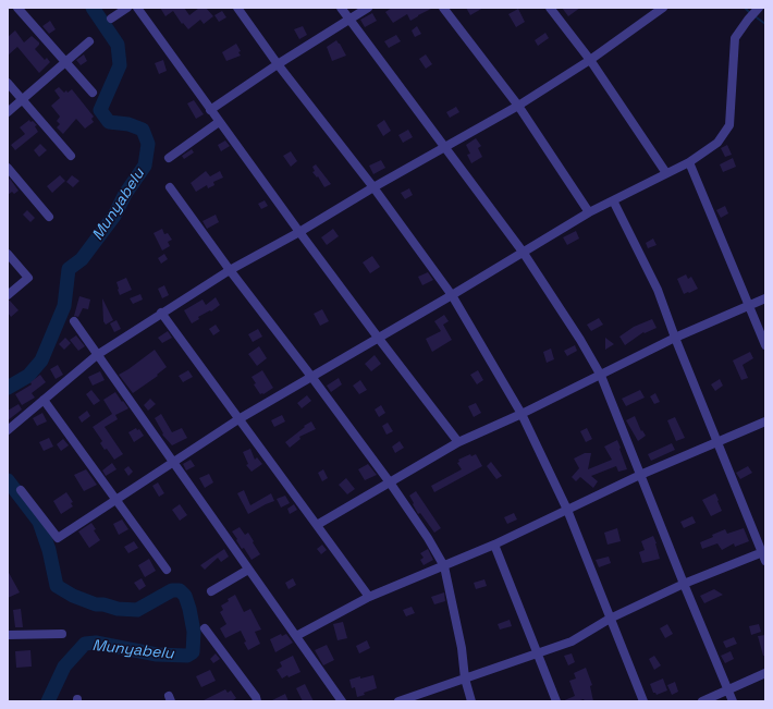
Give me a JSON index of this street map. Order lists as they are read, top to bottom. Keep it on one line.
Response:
{"water":["Munyabelu"]}
